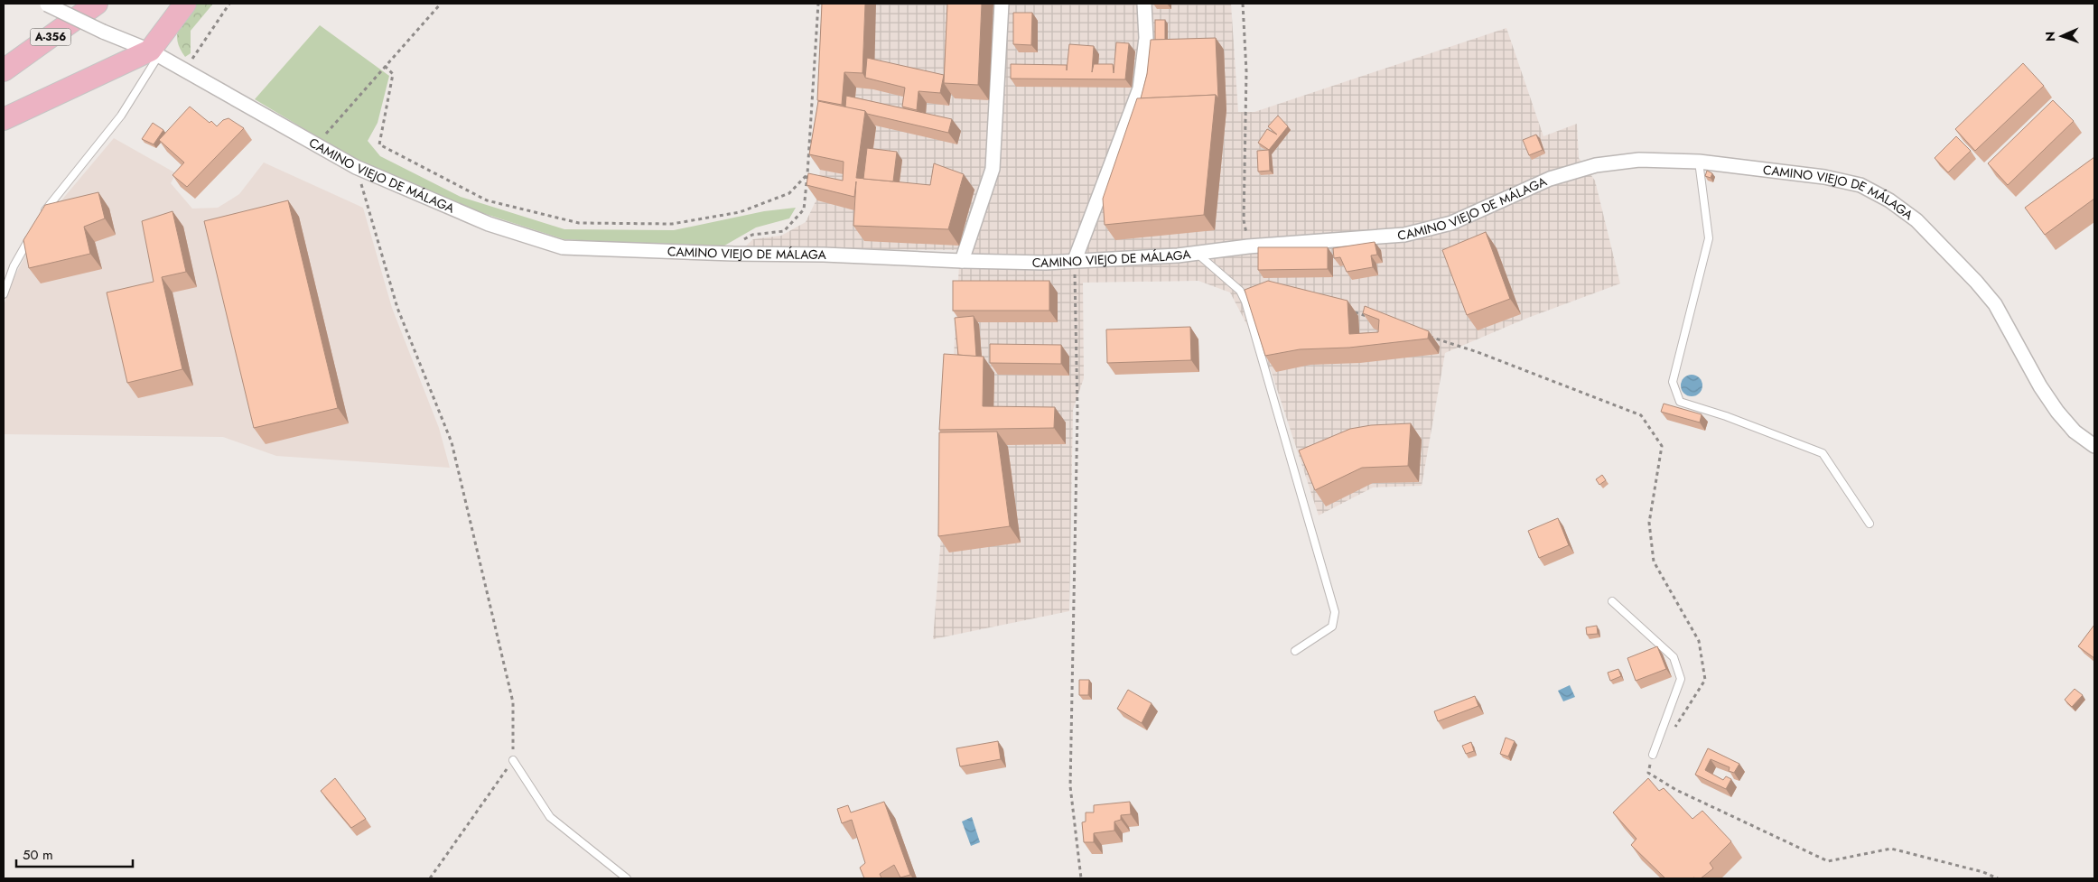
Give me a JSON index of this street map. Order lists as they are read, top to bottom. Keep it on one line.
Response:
{"streets":{"main road":["A-356"],"street":["CAMINO VIEJO DE MÁLAGA"]},"scale_bar":"50 m","north":"left"}
